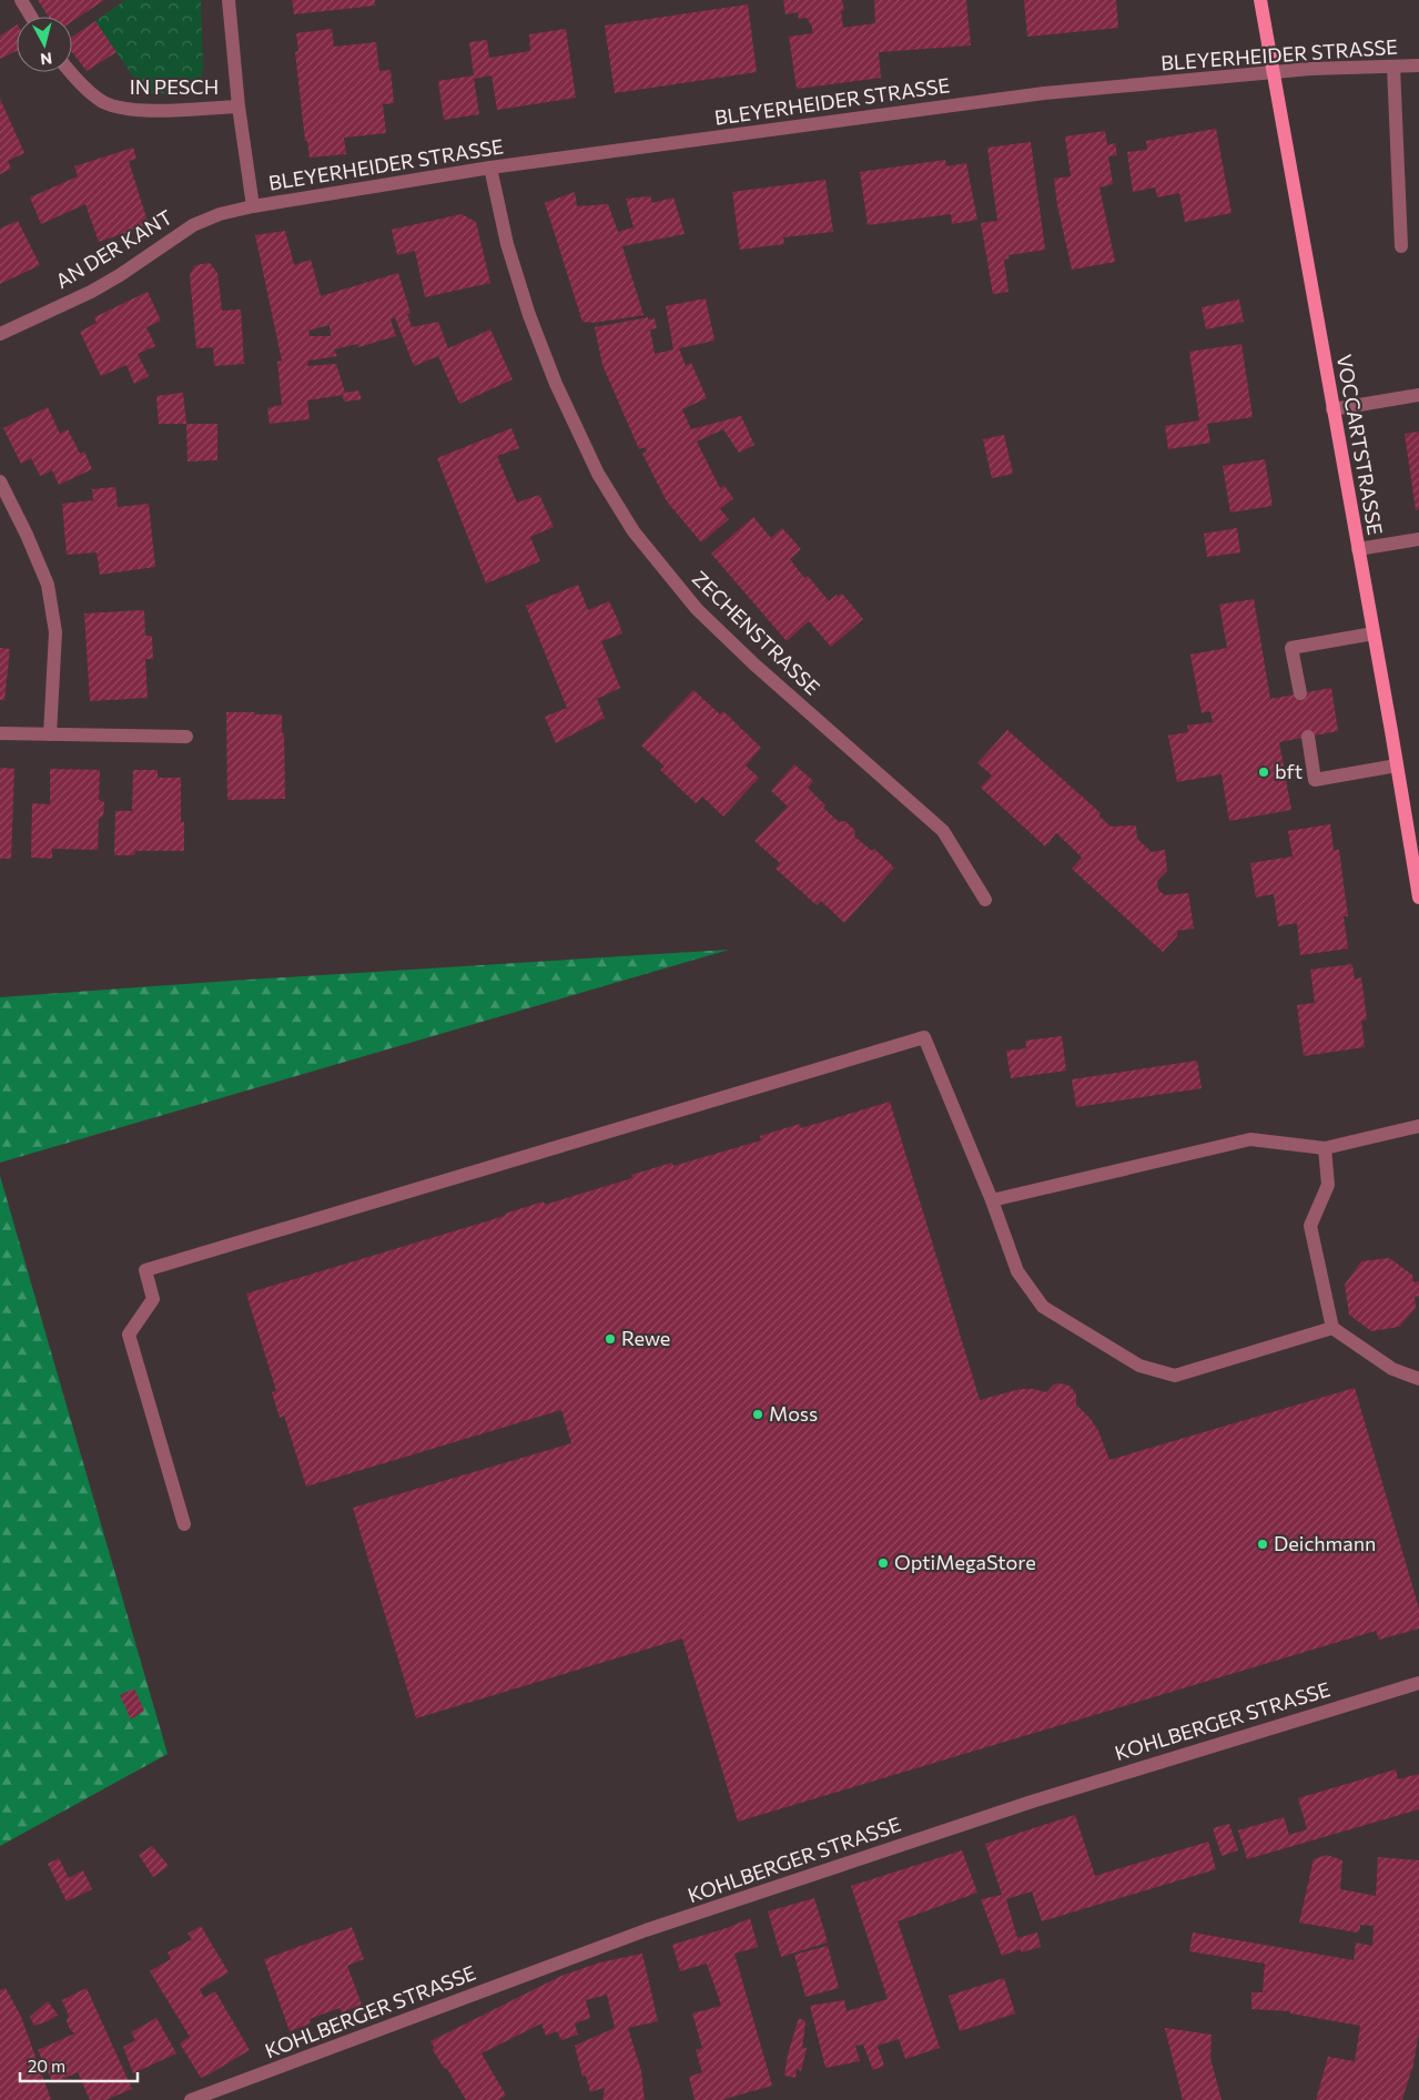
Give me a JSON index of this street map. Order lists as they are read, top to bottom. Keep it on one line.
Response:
{"streets":{"main road":["VOCCARTSTRASSE"],"street":["BLEYERHEIDER STRASSE","IN PESCH","AN DER KANT","ZECHENSTRASSE","KOHLBERGER STRASSE"]},"crossings":[["BLEYERHEIDER STRASSE","IN PESCH"],["BLEYERHEIDER STRASSE","AN DER KANT"],["BLEYERHEIDER STRASSE","VOCCARTSTRASSE"],["BLEYERHEIDER STRASSE","ZECHENSTRASSE"],["IN PESCH","AN DER KANT"]],"places":["bft","Rewe","Moss","Deichmann","OptiMegaStore"],"scale_bar":"20 m","north":"bottom"}
